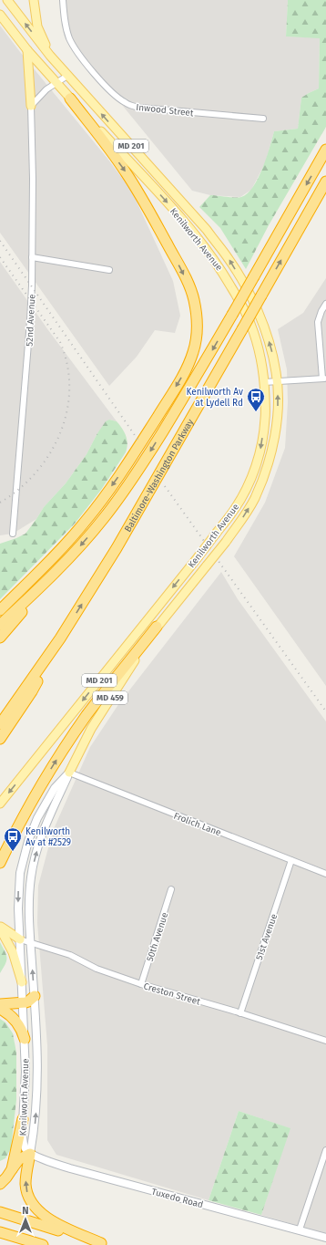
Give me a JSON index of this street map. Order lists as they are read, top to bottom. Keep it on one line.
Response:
{"streets":{"highway":["MD 201","Baltimore-Washington Parkway"],"main road":["Kenilworth Avenue","MD 459","Tuxedo Road"],"street":["Inwood Street","52nd Avenue","Frolich Lane","50th Avenue","51st Avenue","Creston Street"]},"crossings":[["MD 201","Kenilworth Avenue"],["Kenilworth Avenue","Frolich Lane"],["Kenilworth Avenue","Creston Street"],["Kenilworth Avenue","Tuxedo Road"],["Frolich Lane","51st Avenue"],["50th Avenue","Creston Street"],["51st Avenue","Creston Street"]],"places":{"bus stop":["Kenilworth Av at Lydell Rd","Kenilworth Av at #2529"]},"north":"top"}
